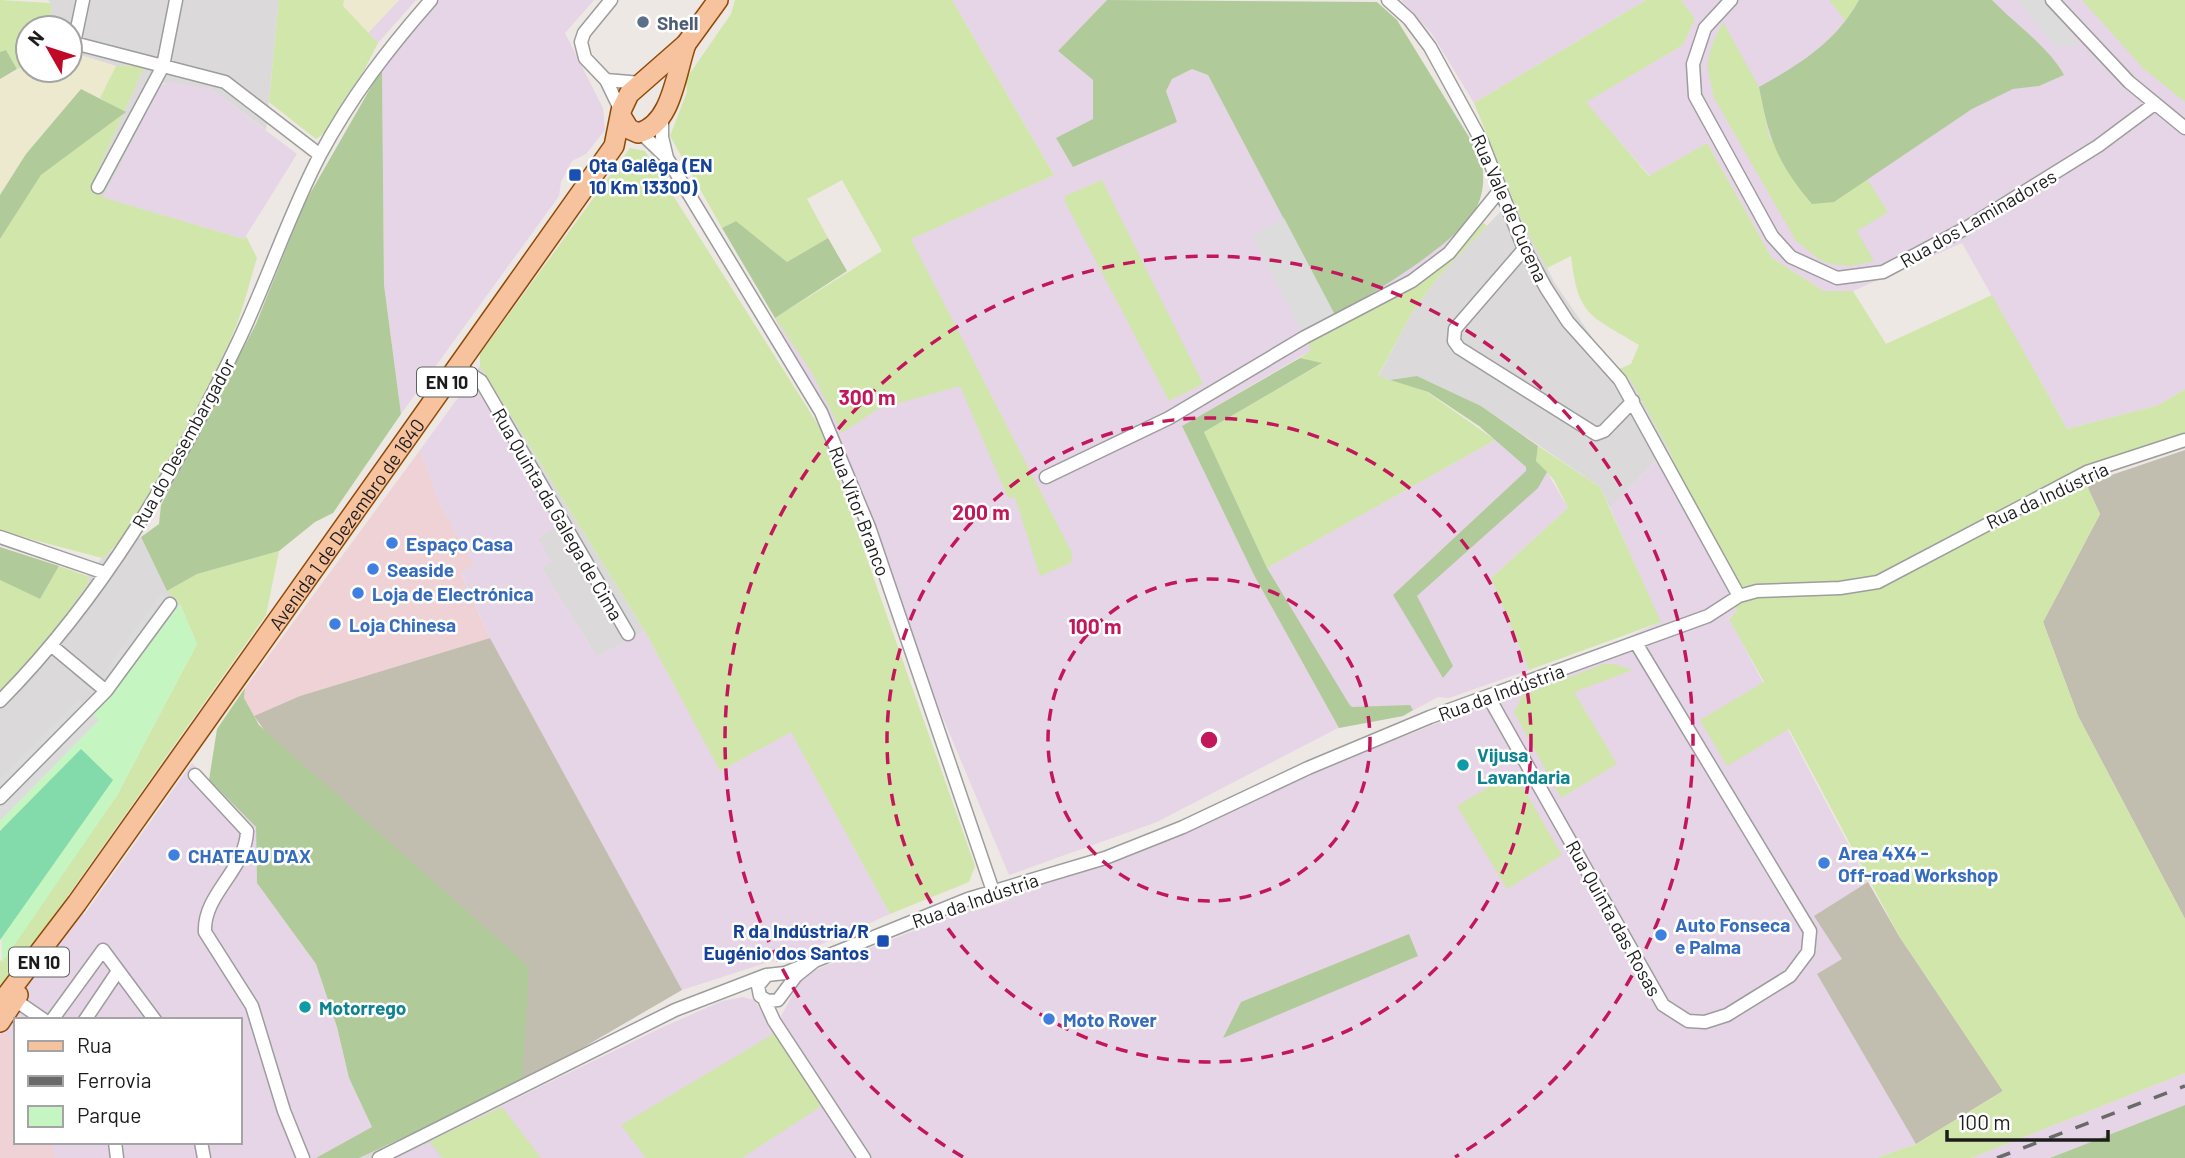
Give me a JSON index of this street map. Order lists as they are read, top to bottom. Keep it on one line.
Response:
{"streets":{"main road":["EN 10","Avenida 1 de Dezembro de 1640"],"street":["Rua Vale de Cucena","Rua dos Laminadores","Rua do Desembargador","Rua da Indústria","Rua Vítor Branco","Rua Quinta da Galega de Cima","Rua Quinta das Rosas"]},"crossings":[["Rua Vale de Cucena","Rua da Indústria"],["Rua da Indústria","Rua Vítor Branco"],["Rua da Indústria","Rua Quinta das Rosas"],["Rua Vítor Branco","Avenida 1 de Dezembro de 1640"],["Rua Quinta da Galega de Cima","Avenida 1 de Dezembro de 1640"]],"places":{"other":["Shell","Espaço Casa","Seaside","Loja de Electrónica","Loja Chinesa","Vijusa Lavandaria","CHATEAU D'AX","Area 4X4 - Off-road Workshop","Auto Fonseca e Palma","Motorrego","Moto Rover"],"transit":["Qta Galêga (EN 10 Km 13300)","R da Indústria/R Eugénio dos Santos"]},"legend":["Rua","Ferrovia","Parque"],"scale_bar":"100 m","north":"top left","rings":["300 m","200 m","100 m"]}
